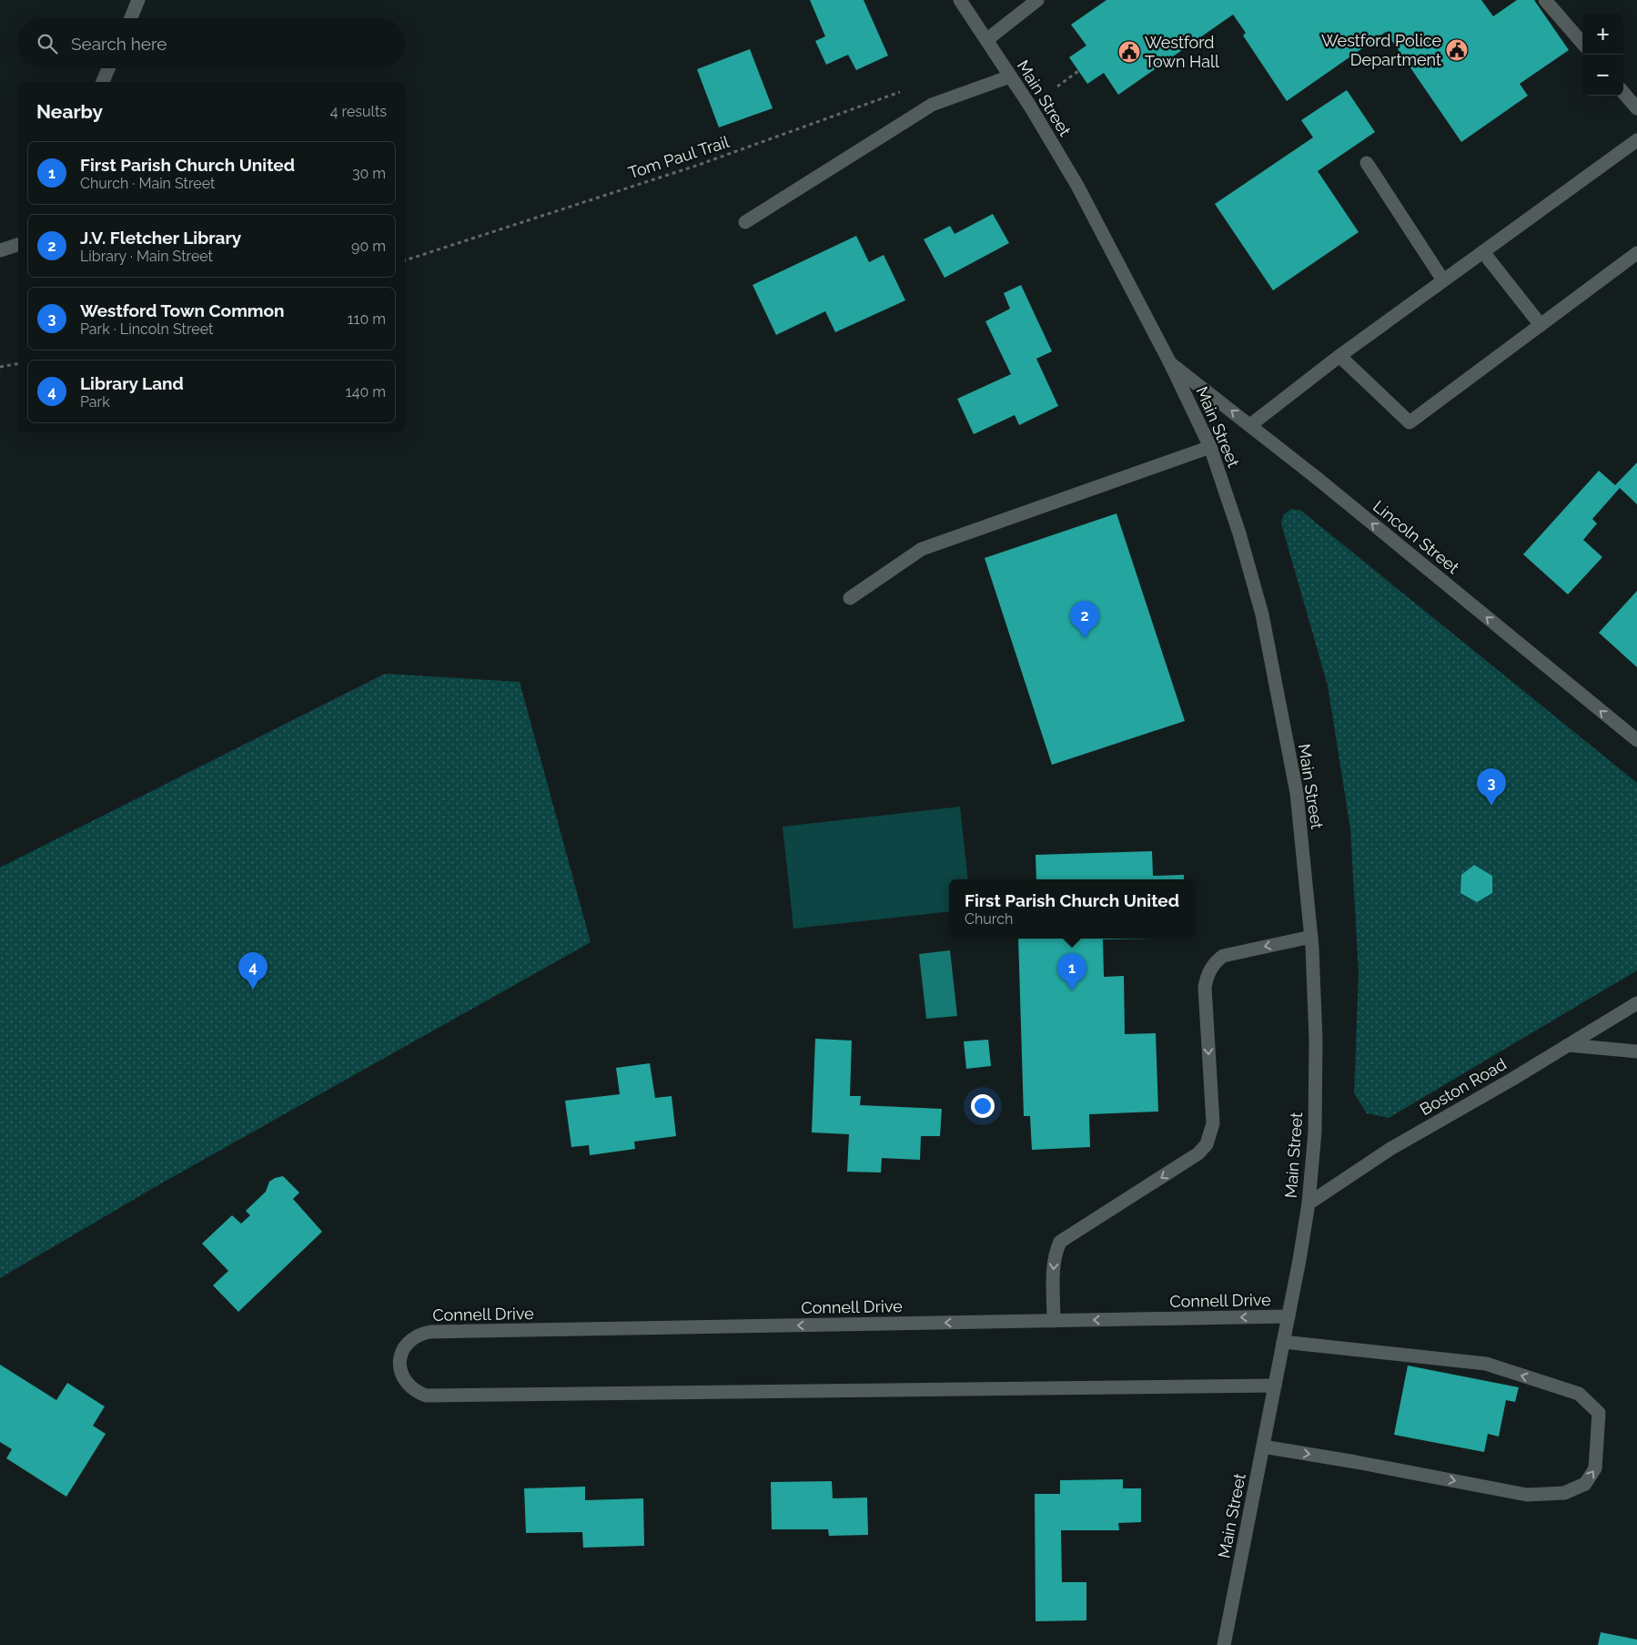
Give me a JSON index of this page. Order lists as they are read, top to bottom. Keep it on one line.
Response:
{"streets":{"street":["Main Street","Lincoln Street","Boston Road","Connell Drive"],"path":["Tom Paul Trail"]},"crossings":[["Main Street","Lincoln Street"],["Main Street","Boston Road"],["Main Street","Connell Drive"]],"one_way":["Lincoln Street"],"places":{"public building":["Westford Police Department","Westford Town Hall"]},"page":{"map_buttons":["+","−"],"search":"Search here","heading":["Nearby","4 results"],"list":[{"mark":"1","name":"First Parish Church United","note":"Church · Main Street","value":"30 m"},{"mark":"2","name":"J.V. Fletcher Library","note":"Library · Main Street","value":"90 m"},{"mark":"3","name":"Westford Town Common","note":"Park · Lincoln Street","value":"110 m"},{"mark":"4","name":"Library Land","note":"Park","value":"140 m"}],"pins":["2","3","4","1"],"popup":["First Parish Church United","Church"]}}
